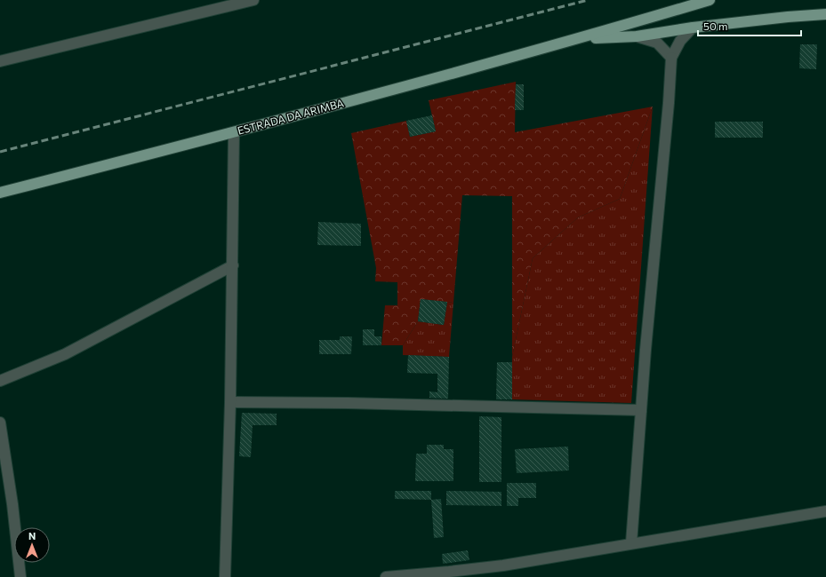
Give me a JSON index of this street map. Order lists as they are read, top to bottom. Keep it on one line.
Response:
{"streets":{"main road":["ESTRADA DA ARIMBA"]},"scale_bar":"50 m","north":"top"}
